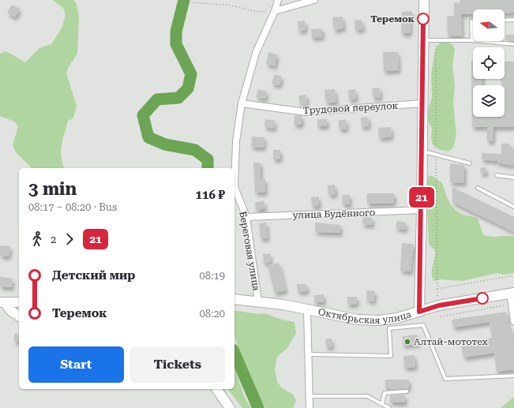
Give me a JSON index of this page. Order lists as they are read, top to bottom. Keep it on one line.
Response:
{"streets":{"street":["Трудовой переулок","улица Будённого","Береговая улица","Октябрьская улица"]},"crossings":[["Трудовой переулок","Береговая улица"],["улица Будённого","Береговая улица"],["Береговая улица","Октябрьская улица"]],"places":["Теремок","Алтай-мототех"],"lines":["bus line 21"],"north":"left","page":{"on_map":"21","heading":["3 min","08:17 – 08:20 · Bus","116 ₽"],"legs":["2","21"],"list":[{"name":"Детский мир","value":"08:19"},{"name":"Теремок","value":"08:20"}],"buttons":["Start","Tickets"]}}
